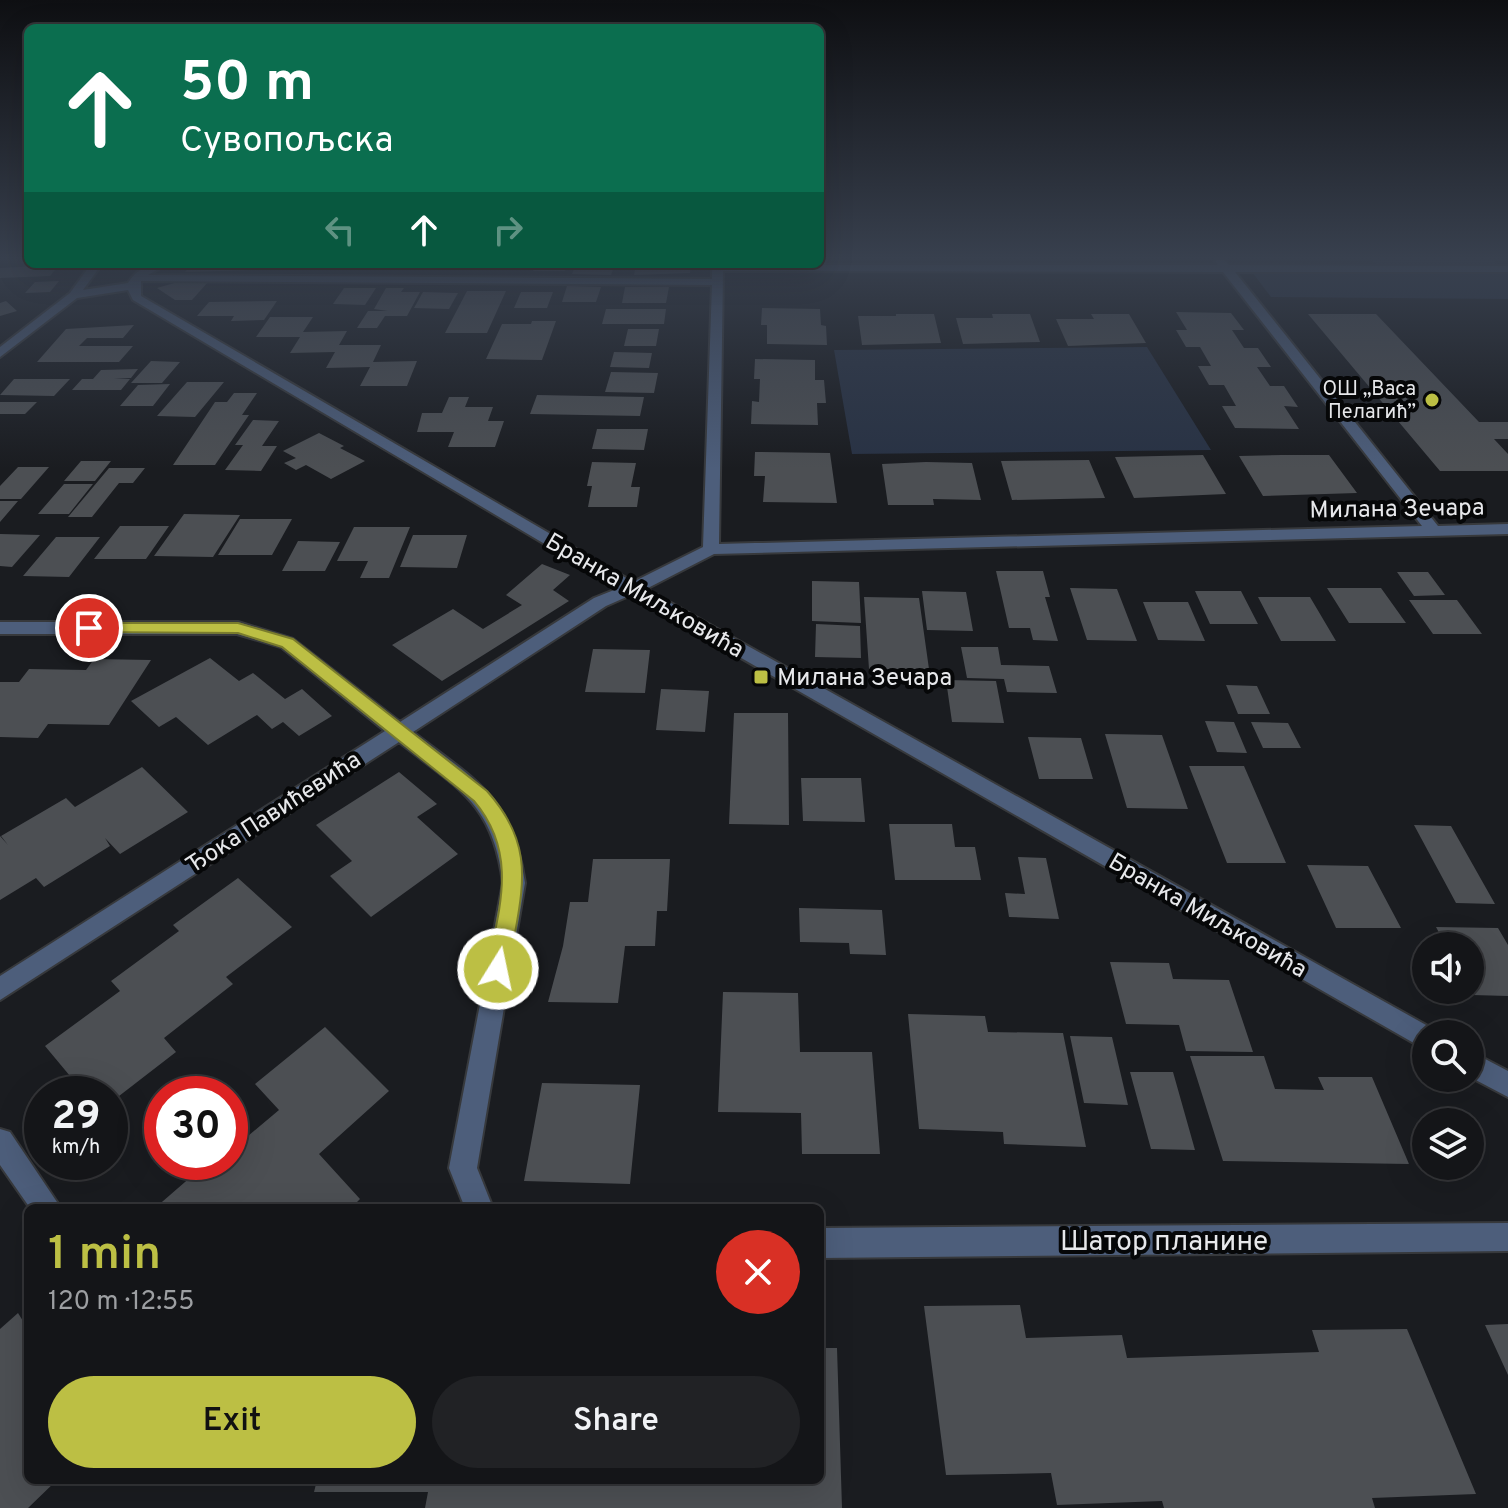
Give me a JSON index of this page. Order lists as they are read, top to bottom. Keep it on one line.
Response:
{"streets":{"street":["Милана Зечара","Бранка Миљковића","Ђока Павићевића","Шатор планине"]},"crossings":[["Милана Зечара","Ђока Павићевића"],["Бранка Миљковића","Ђока Павићевића"]],"places":{"other":["ОШ „Васа Пелагић”"],"transit":["Милана Зечара"]},"page":{"turn":["50 m","Сувопољска"],"speed":"29 km/h","limit":"30","heading":["1 min","120 m · 12:55"],"buttons":["Exit","Share"]}}
